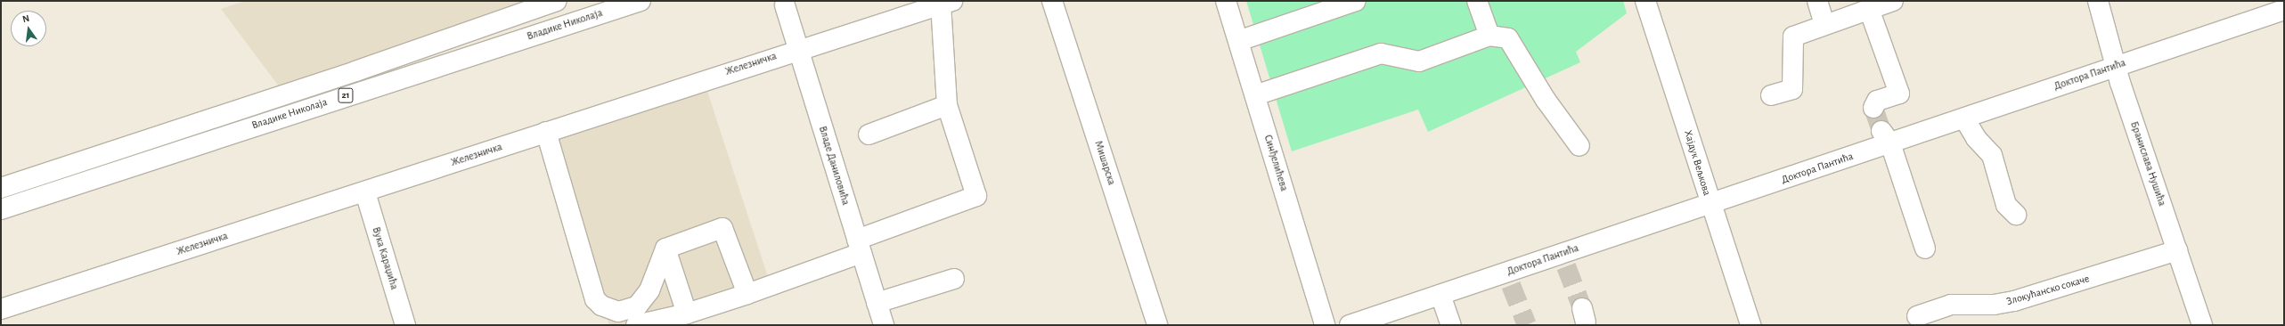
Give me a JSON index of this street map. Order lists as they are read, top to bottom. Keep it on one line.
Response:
{"streets":{"street":["Владике Николаја","Железничка","Доктора Пантића","21","Мишарска","Синђелићева","Хајдук Вељкова","Бранислава Нушића","Владе Даниловића","Вука Караџића","Злокућанско сокаче"]},"crossings":[["Железничка","Владе Даниловића"],["Железничка","Вука Караџића"],["Доктора Пантића","Хајдук Вељкова"],["Доктора Пантића","Бранислава Нушића"],["Бранислава Нушића","Злокућанско сокаче"]],"north":"top"}
